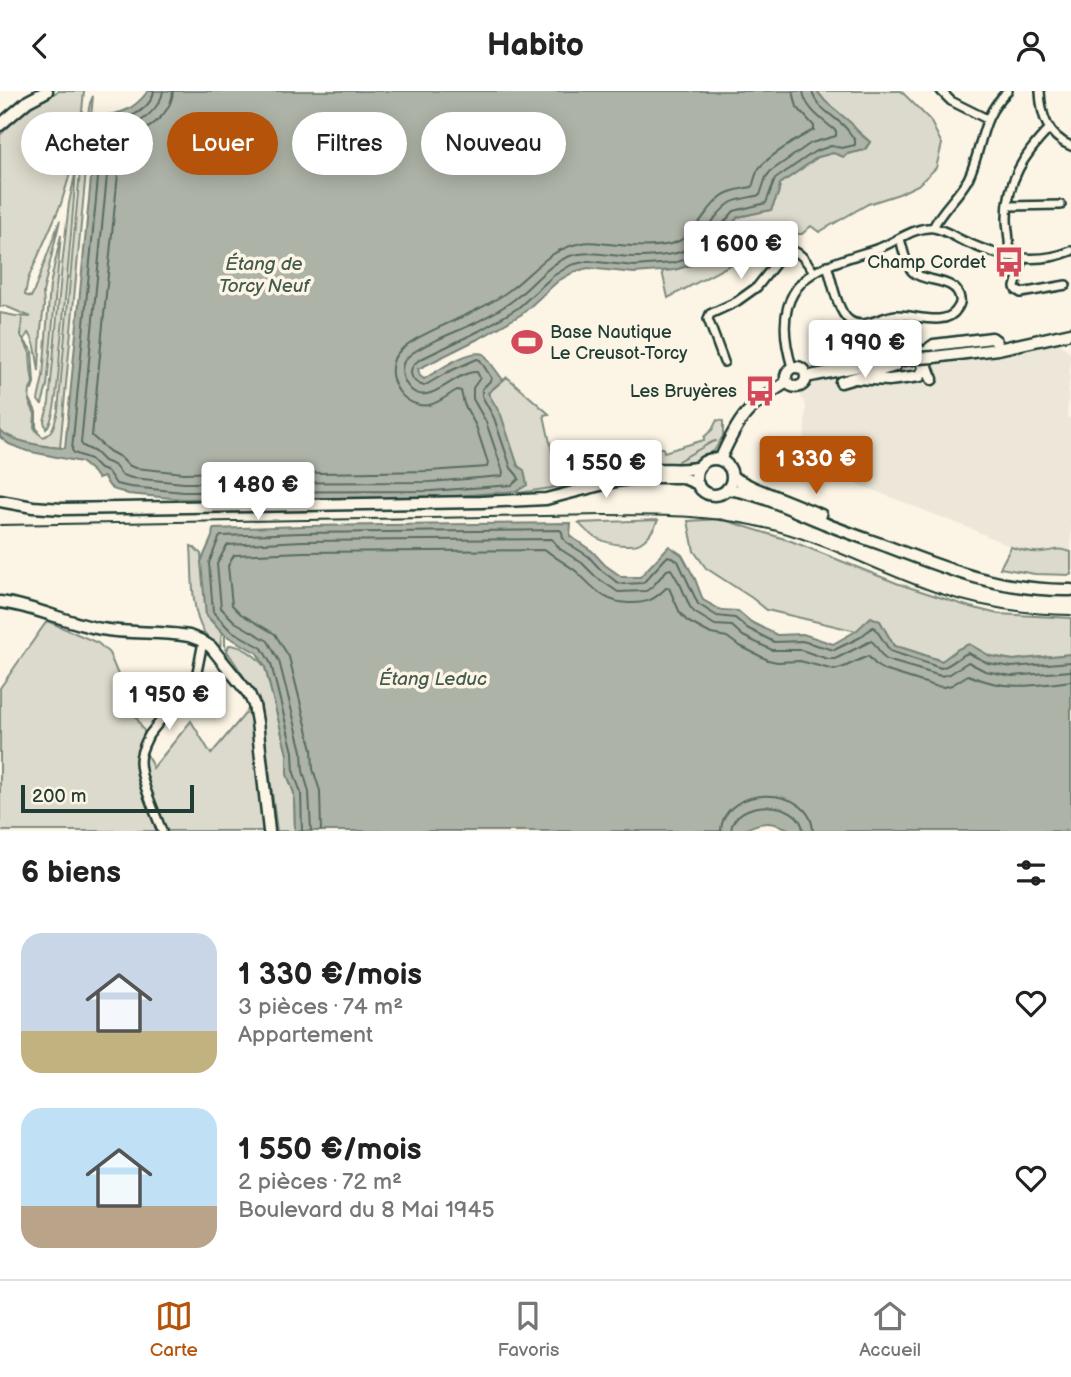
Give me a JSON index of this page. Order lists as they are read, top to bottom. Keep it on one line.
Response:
{"water":["Étang de Torcy Neuf","Étang Leduc"],"places":{"bus stop":["Champ Cordet","Les Bruyères"],"sports":["Base Nautique Le Creusot-Torcy"]},"scale_bar":"200 m","page":{"header":"Habito","chip":["Acheter","Louer","Filtres","Nouveau"],"price":["1 600 €","1 990 €","1 330 €","1 550 €","1 480 €","1 950 €"],"scale":"200 m","heading":"6 biens","list":[{"name":"1 330 €/mois","note":"3 pièces · 74 m² · Appartement"},{"name":"1 550 €/mois","note":"2 pièces · 72 m² · Boulevard du 8 Mai 1945"}],"tabs":["Carte","Favoris","Accueil"]}}
